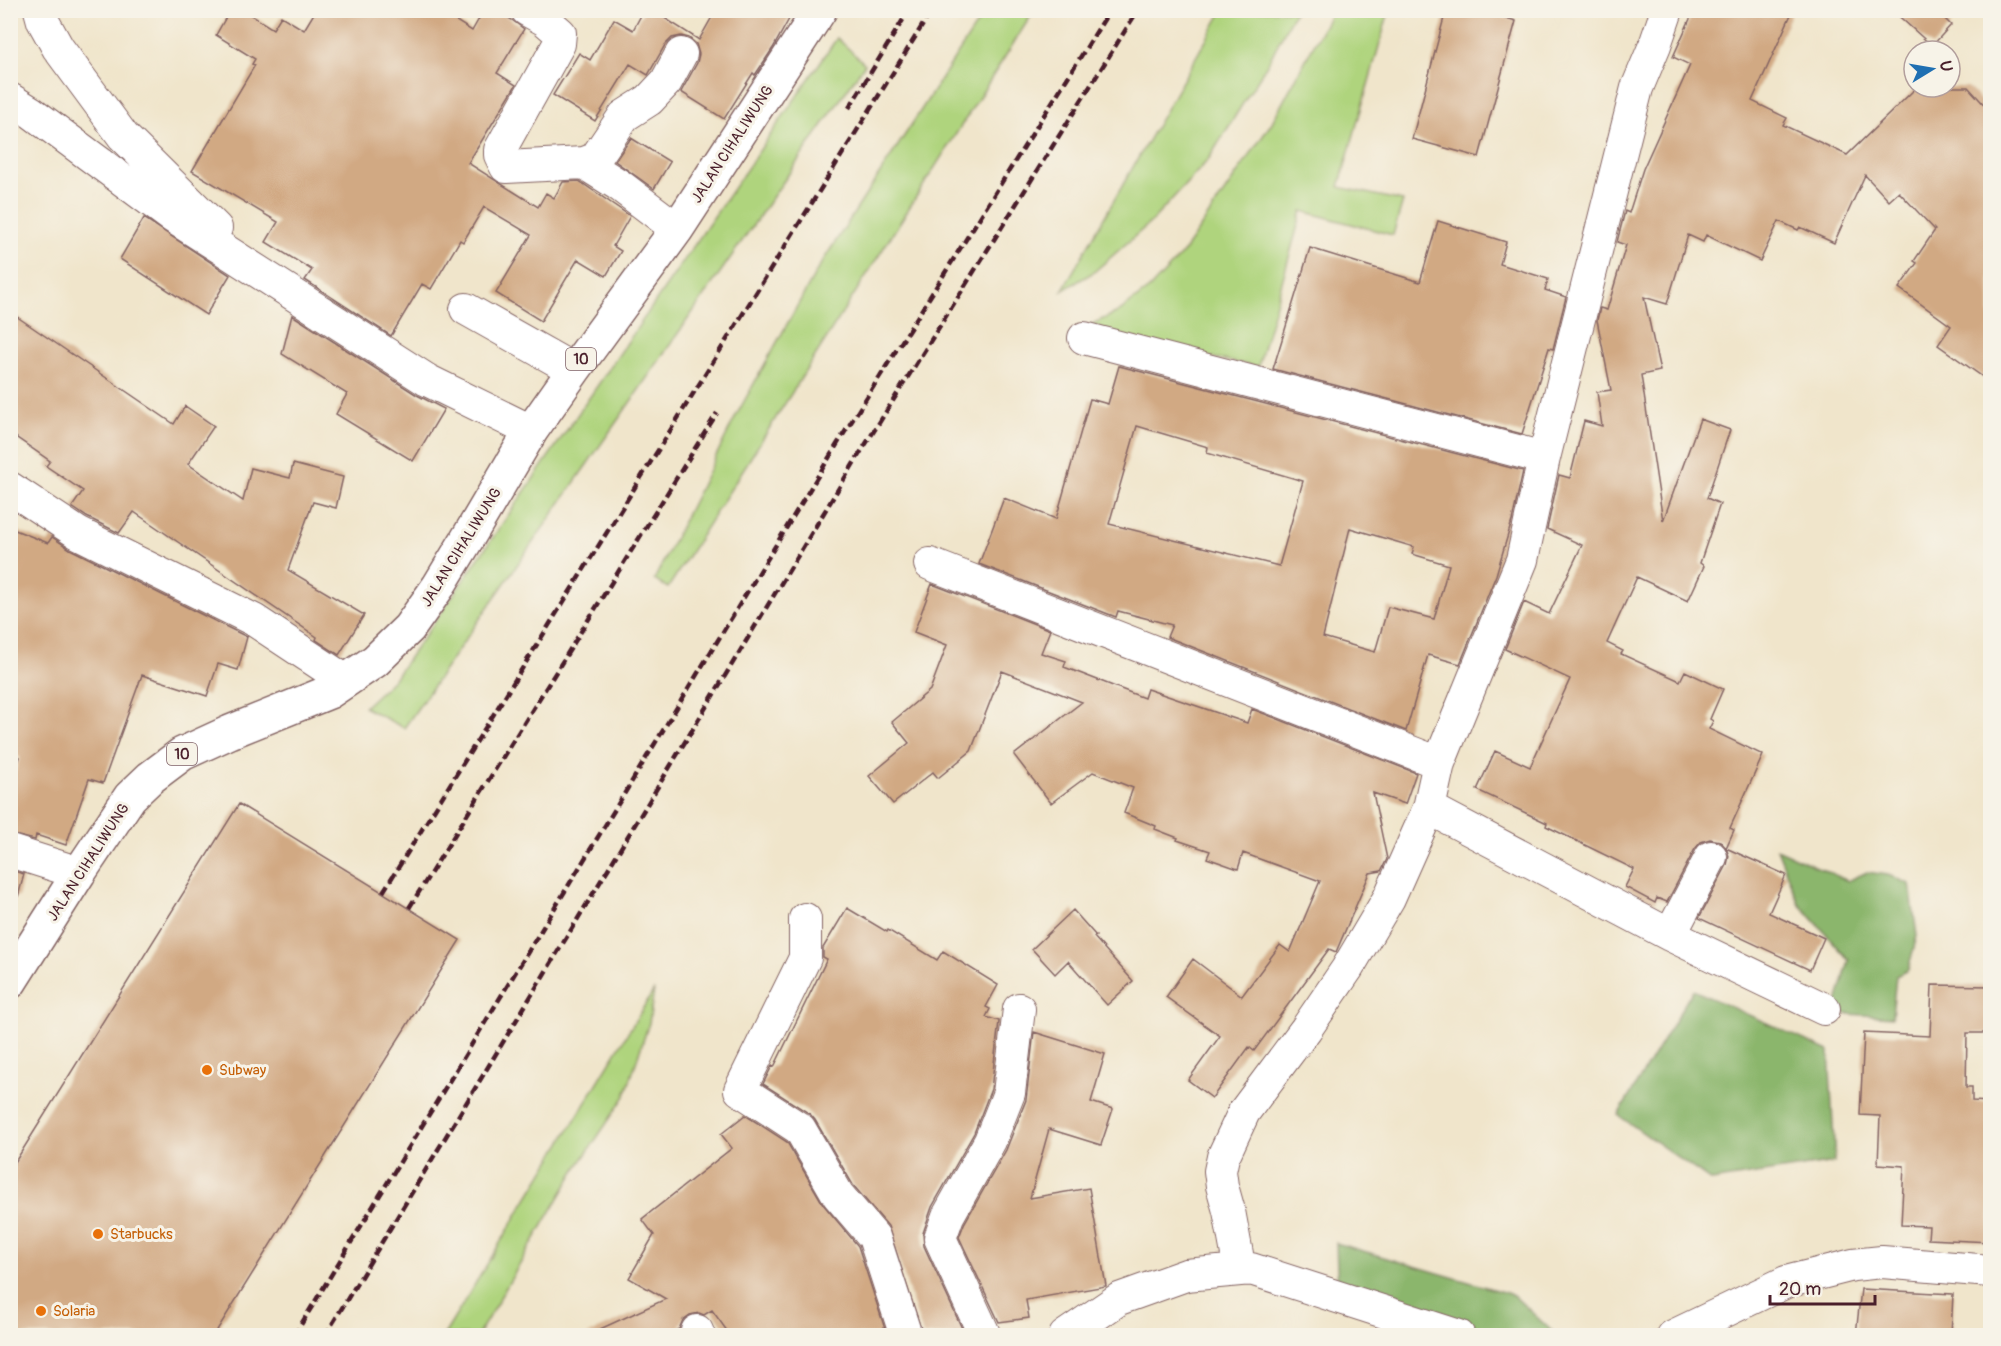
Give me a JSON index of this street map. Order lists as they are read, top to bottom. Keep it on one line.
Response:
{"streets":{"highway":["JALAN CIHALIWUNG","10"]},"places":["Subway","Starbucks","Solaria"],"scale_bar":"20 m","north":"right"}
